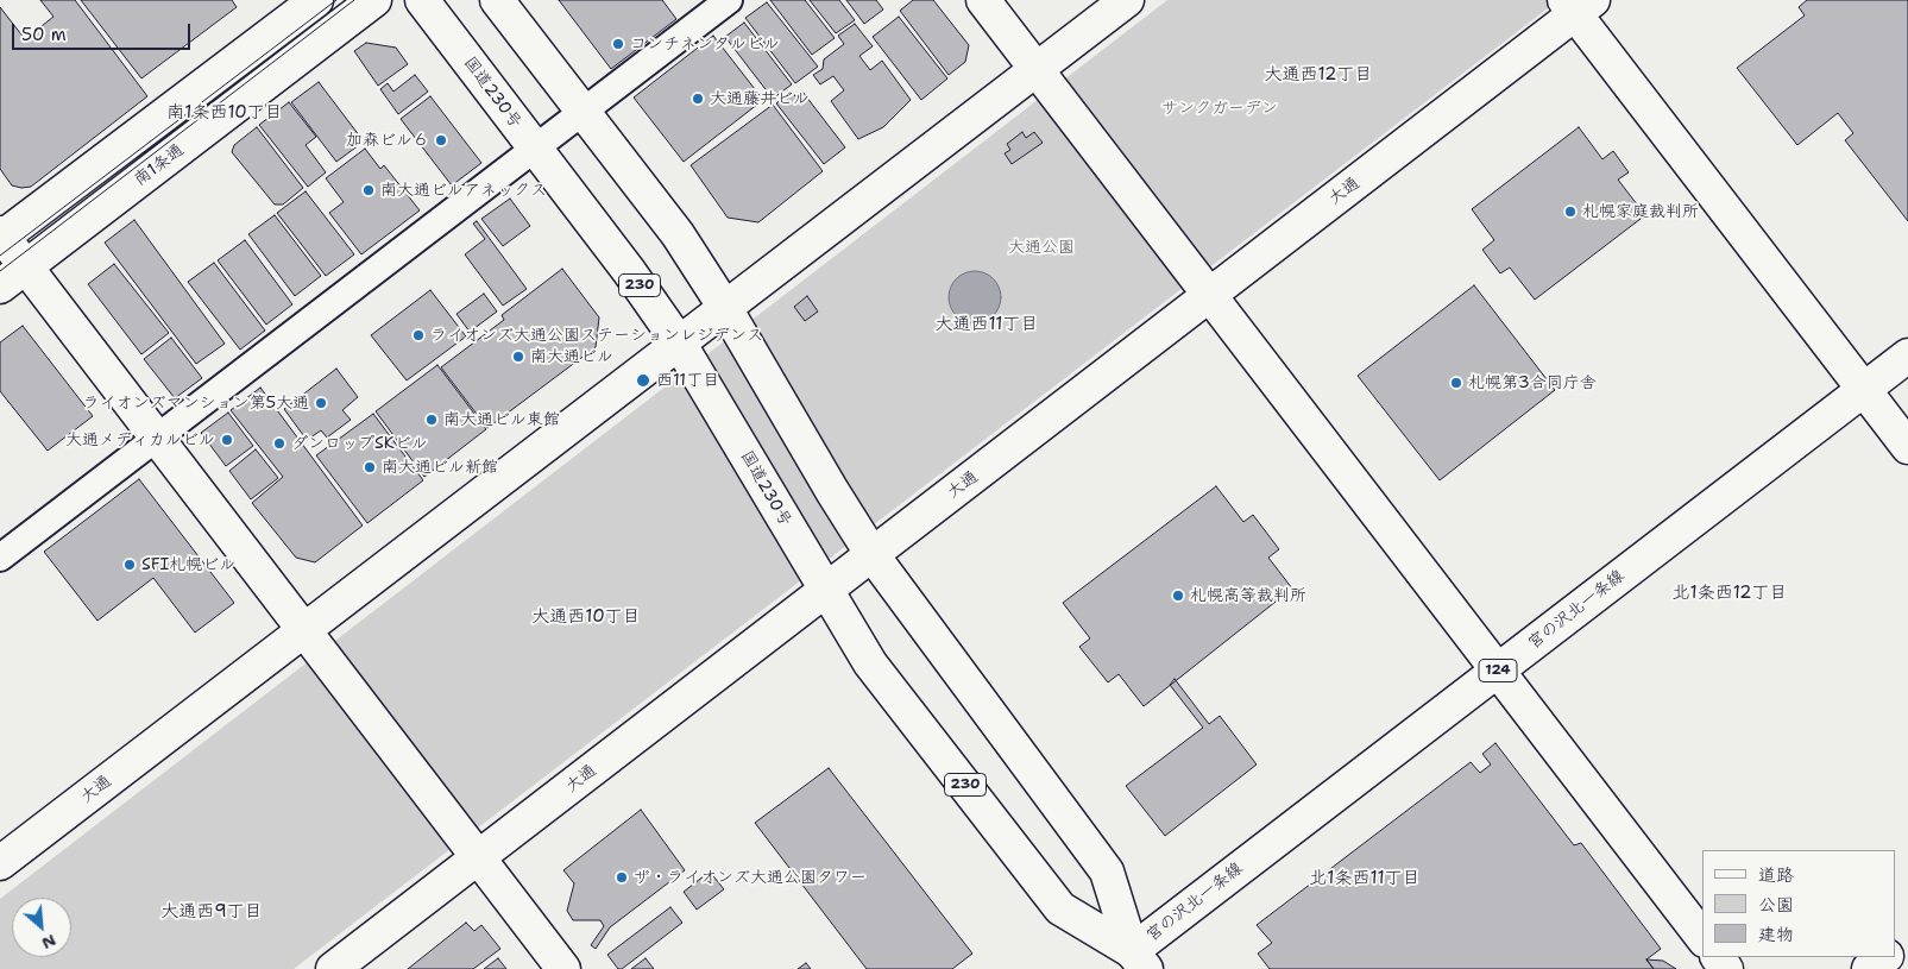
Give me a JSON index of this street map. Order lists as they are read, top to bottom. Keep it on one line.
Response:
{"streets":{"main road":["国道230号","南1条通","大通","230","宮の沢北一条線","124"]},"crossings":[["国道230号","大通"],["国道230号","宮の沢北一条線"]],"districts":["大通西12丁目","南1条西10丁目","大通西11丁目","北1条西12丁目","大通西10丁目","北1条西11丁目","大通西9丁目"],"parks":["サンクガーデン","大通公園"],"places":["コンチネンタルビル","大通藤井ビル","加森ビル６","南大通ビルアネックス","札幌家庭裁判所","ライオンズ大通公園ステーションレジデンス","南大通ビル","西11丁目","札幌第3合同庁舎","ライオンズマンション第5大通","南大通ビル東館","大通メディカルビル","ダンロップSKビル","南大通ビル新館","SFI札幌ビル","札幌高等裁判所","ザ・ライオンズ大通公園タワー"],"legend":["道路","公園","建物"],"scale_bar":"50 m","north":"bottom right"}
